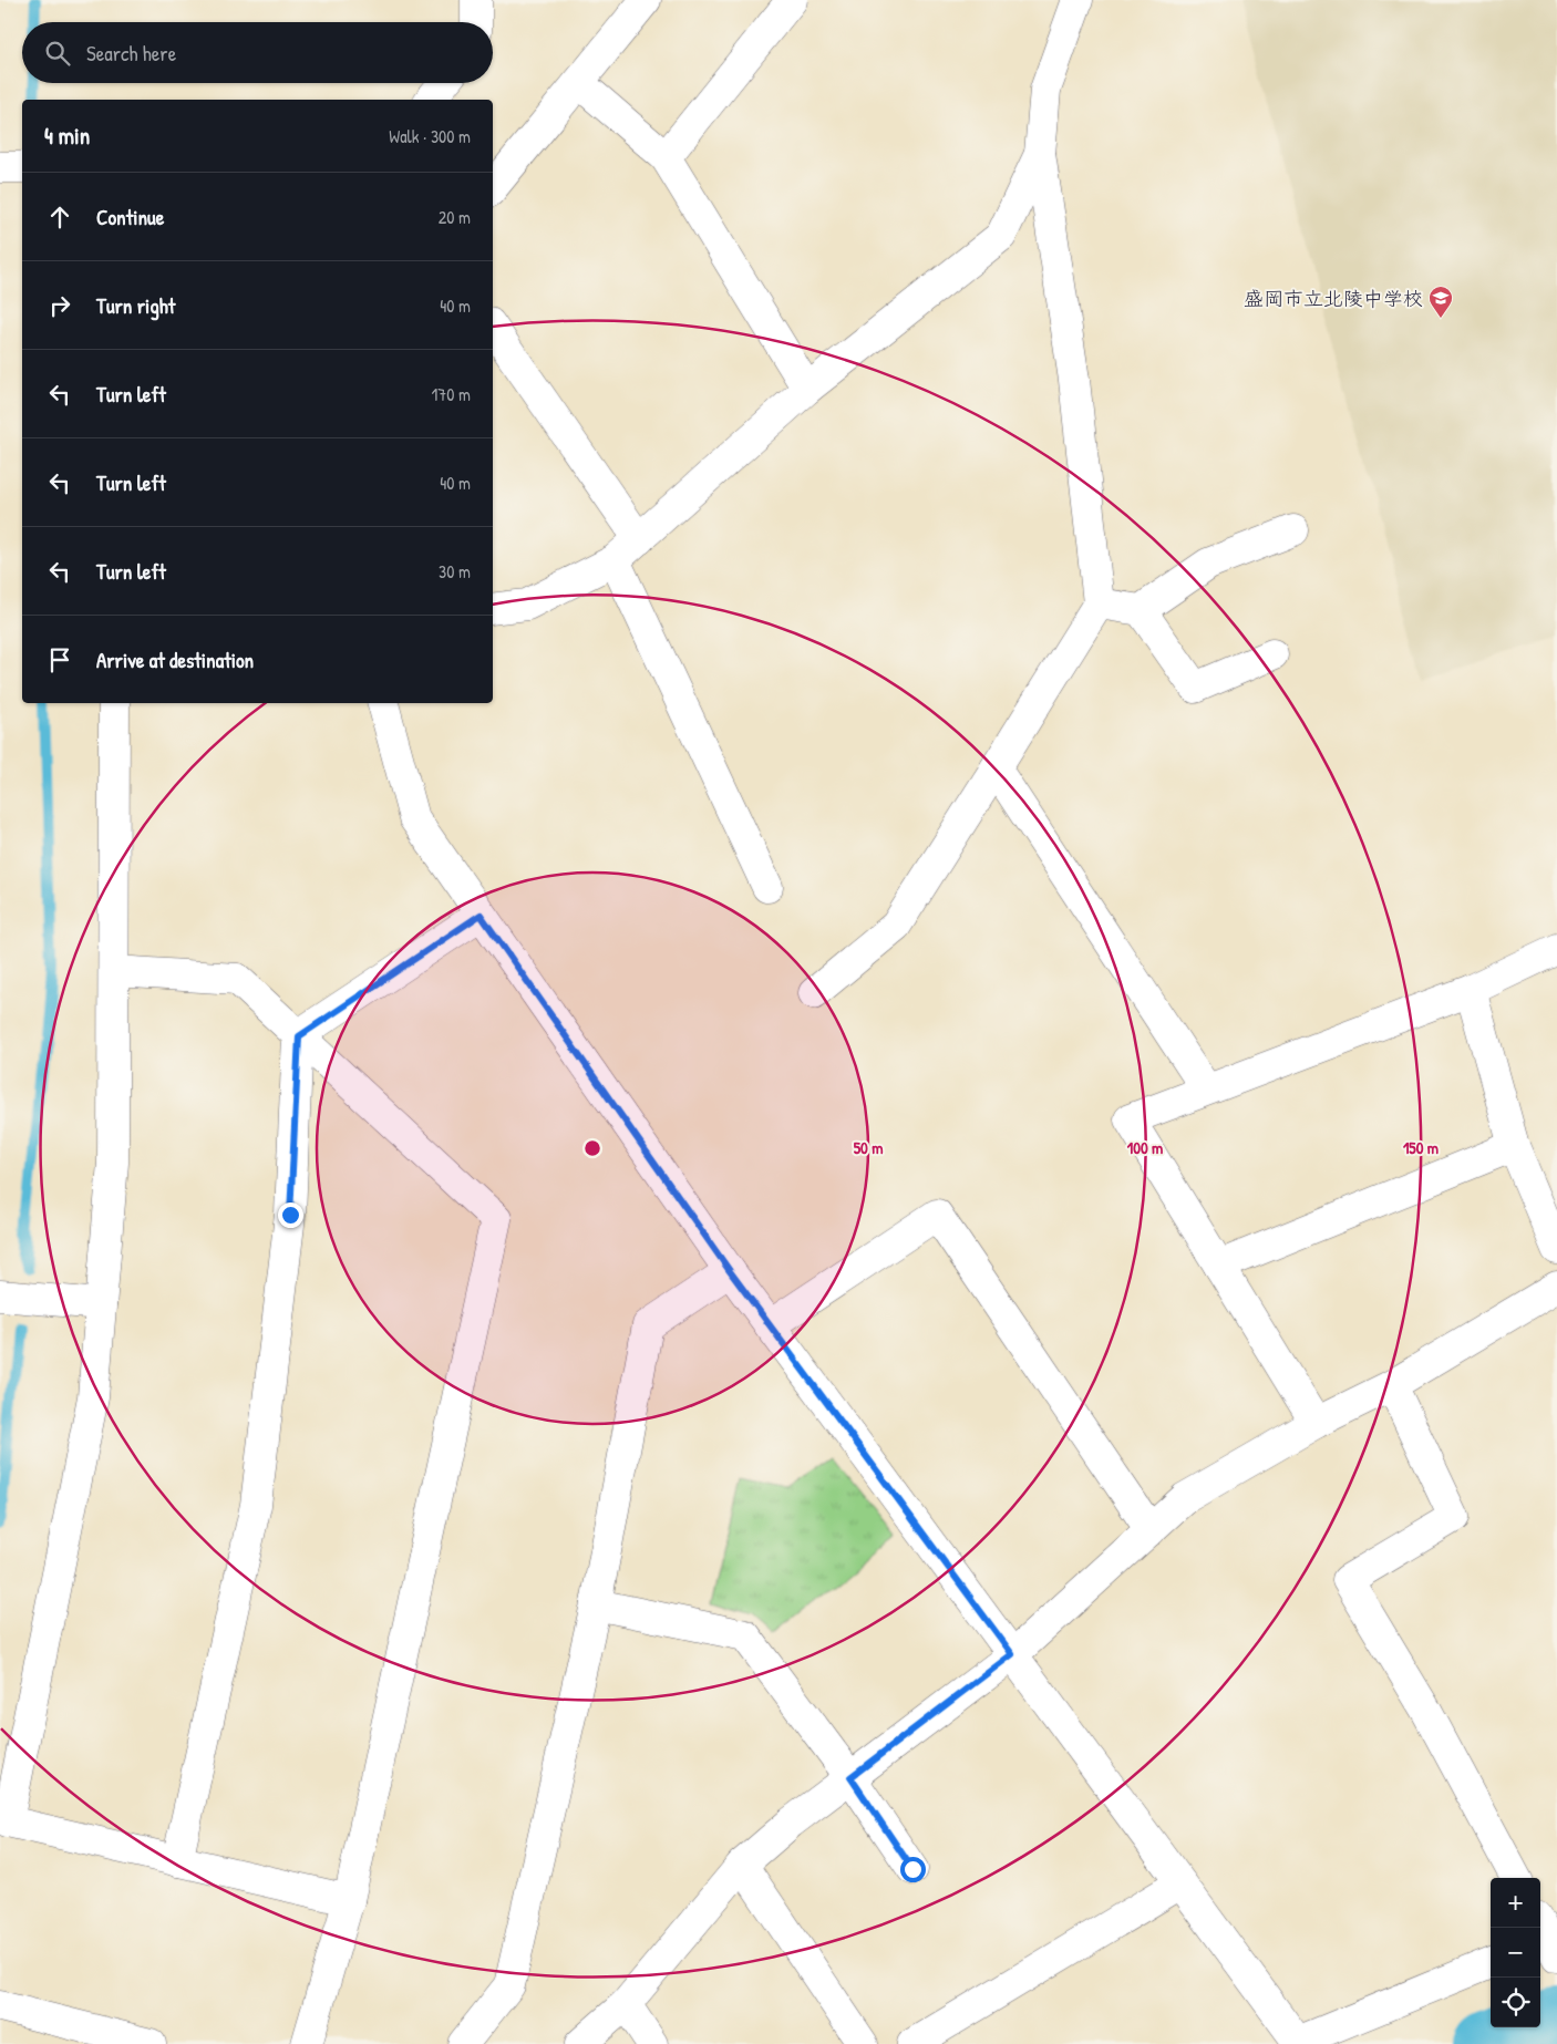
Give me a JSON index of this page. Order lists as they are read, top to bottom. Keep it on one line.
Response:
{"places":{"school or university":["盛岡市立北陵中学校"]},"page":{"search":"Search here","heading":["4 min","Walk · 300 m"],"list":[["Continue","20 m"],["Turn right","40 m"],["Turn left","170 m"],["Turn left","40 m"],["Turn left","30 m"],"Arrive at destination"],"map_buttons":["+","−"]},"rings":["50 m","100 m","150 m"]}
